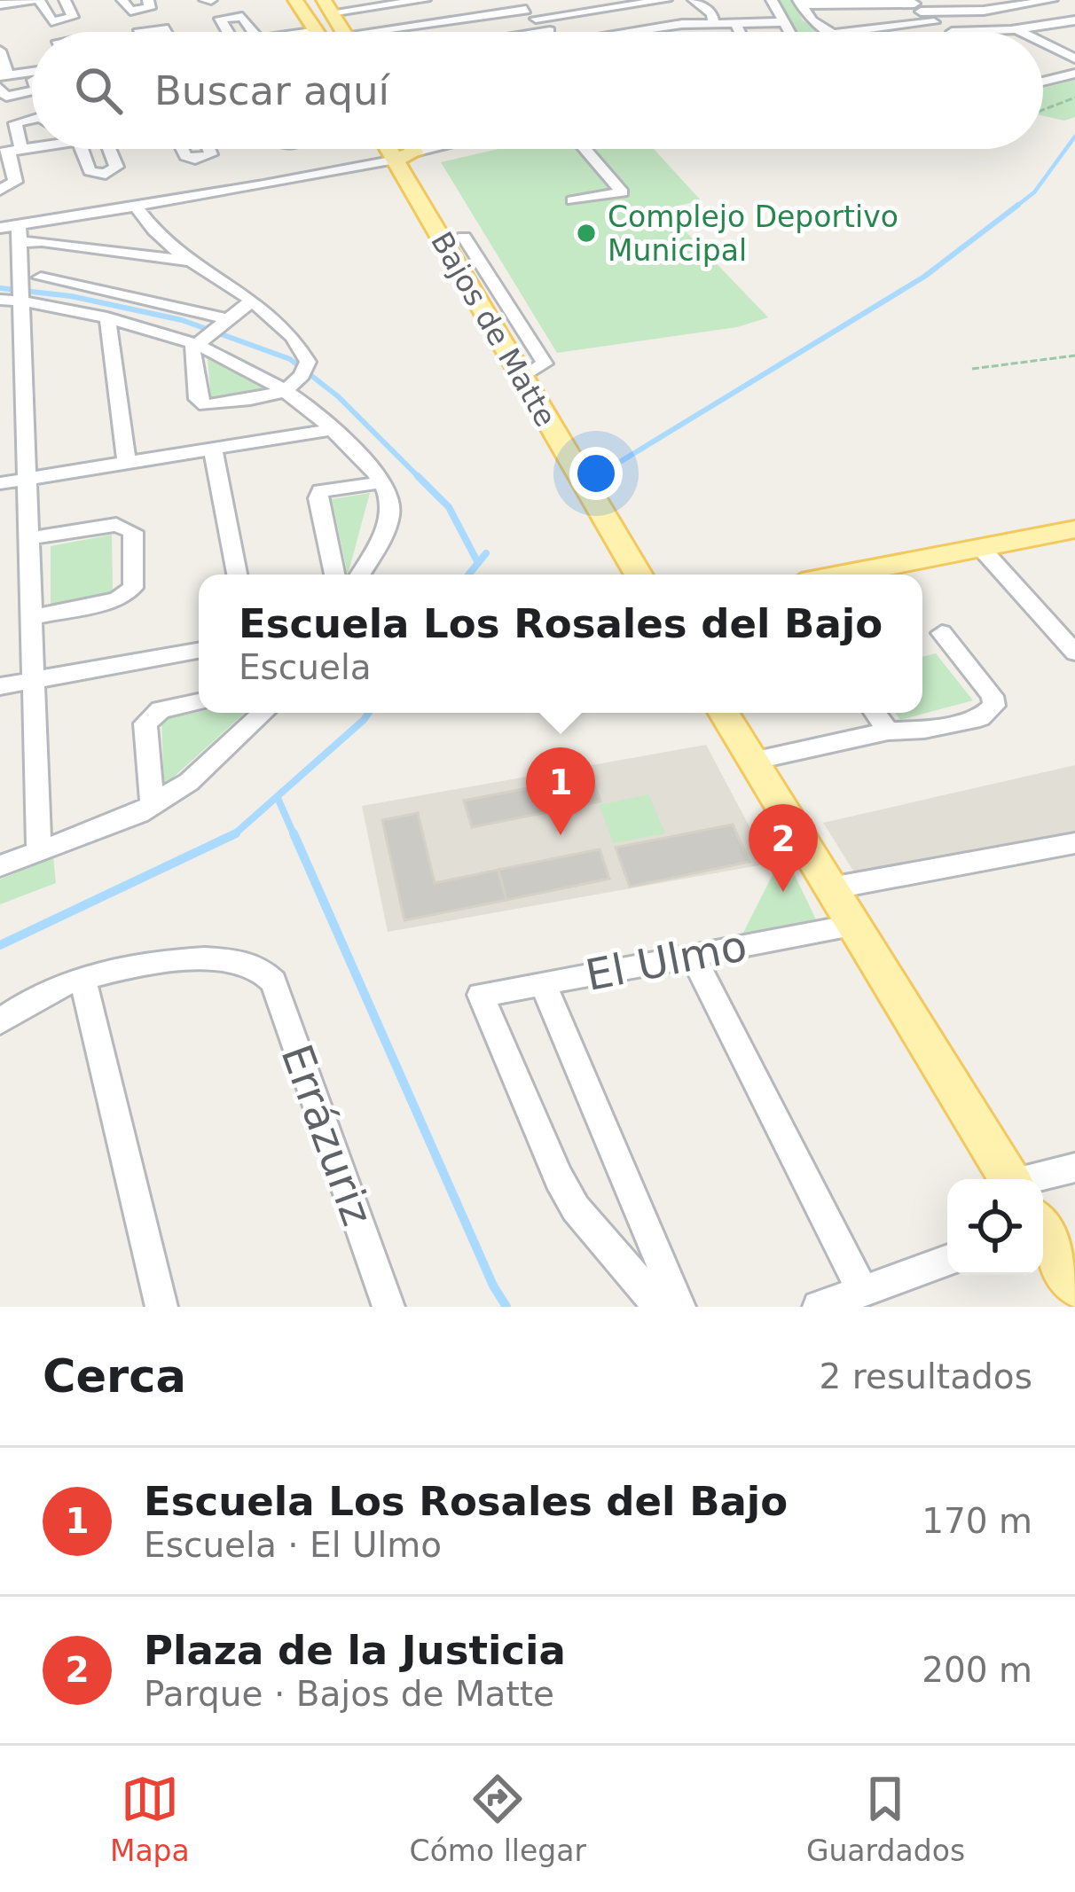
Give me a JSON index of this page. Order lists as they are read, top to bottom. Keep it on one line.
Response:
{"streets":{"main road":["Bajos de Matte"],"street":["El Ulmo","Errázuriz"]},"places":["Complejo Deportivo Municipal"],"page":{"search":"Buscar aquí","popup":["Escuela Los Rosales del Bajo","Escuela"],"pins":["1","2"],"heading":["Cerca","2 resultados"],"list":[{"mark":"1","name":"Escuela Los Rosales del Bajo","note":"Escuela · El Ulmo","value":"170 m"},{"mark":"2","name":"Plaza de la Justicia","note":"Parque · Bajos de Matte","value":"200 m"}],"nav":["Mapa","Cómo llegar","Guardados"]}}
